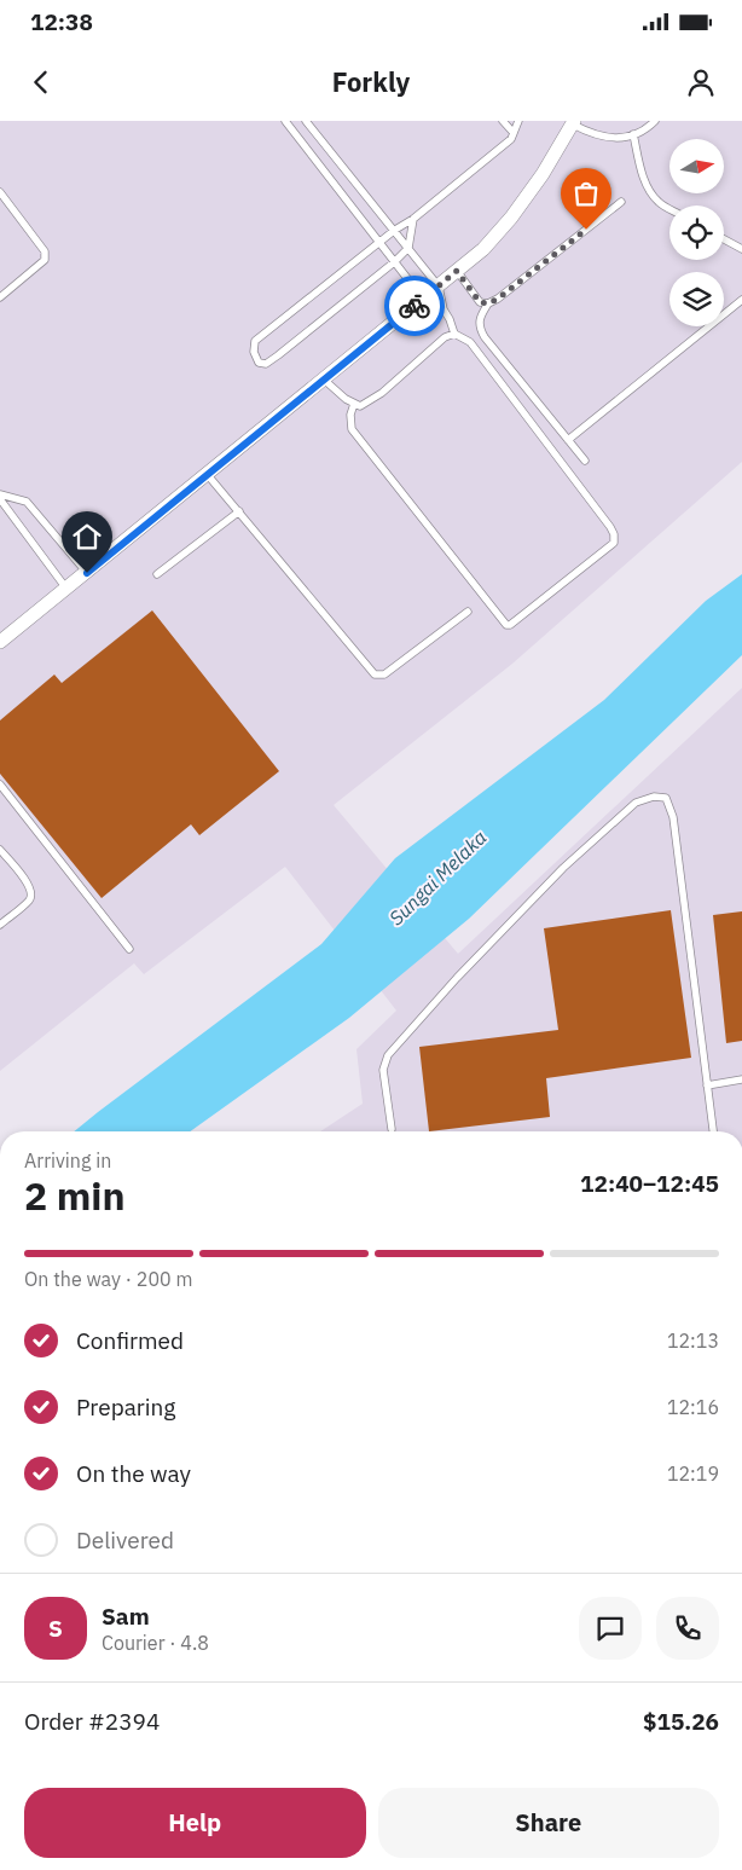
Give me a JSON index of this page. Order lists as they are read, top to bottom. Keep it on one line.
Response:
{"water":["Sungai Melaka"],"north":"right","page":{"status":"12:38","header":"Forkly","heading":["2 min","Arriving in","12:40–12:45"],"panel":["Sam","Courier · 4.8","Order #2394","$15.26"],"bar":"On the way · 200 m","list":[["Confirmed","12:13"],["Preparing","12:16"],["On the way","12:19"],"Delivered"],"round":"S","buttons":["Help","Share"]}}
